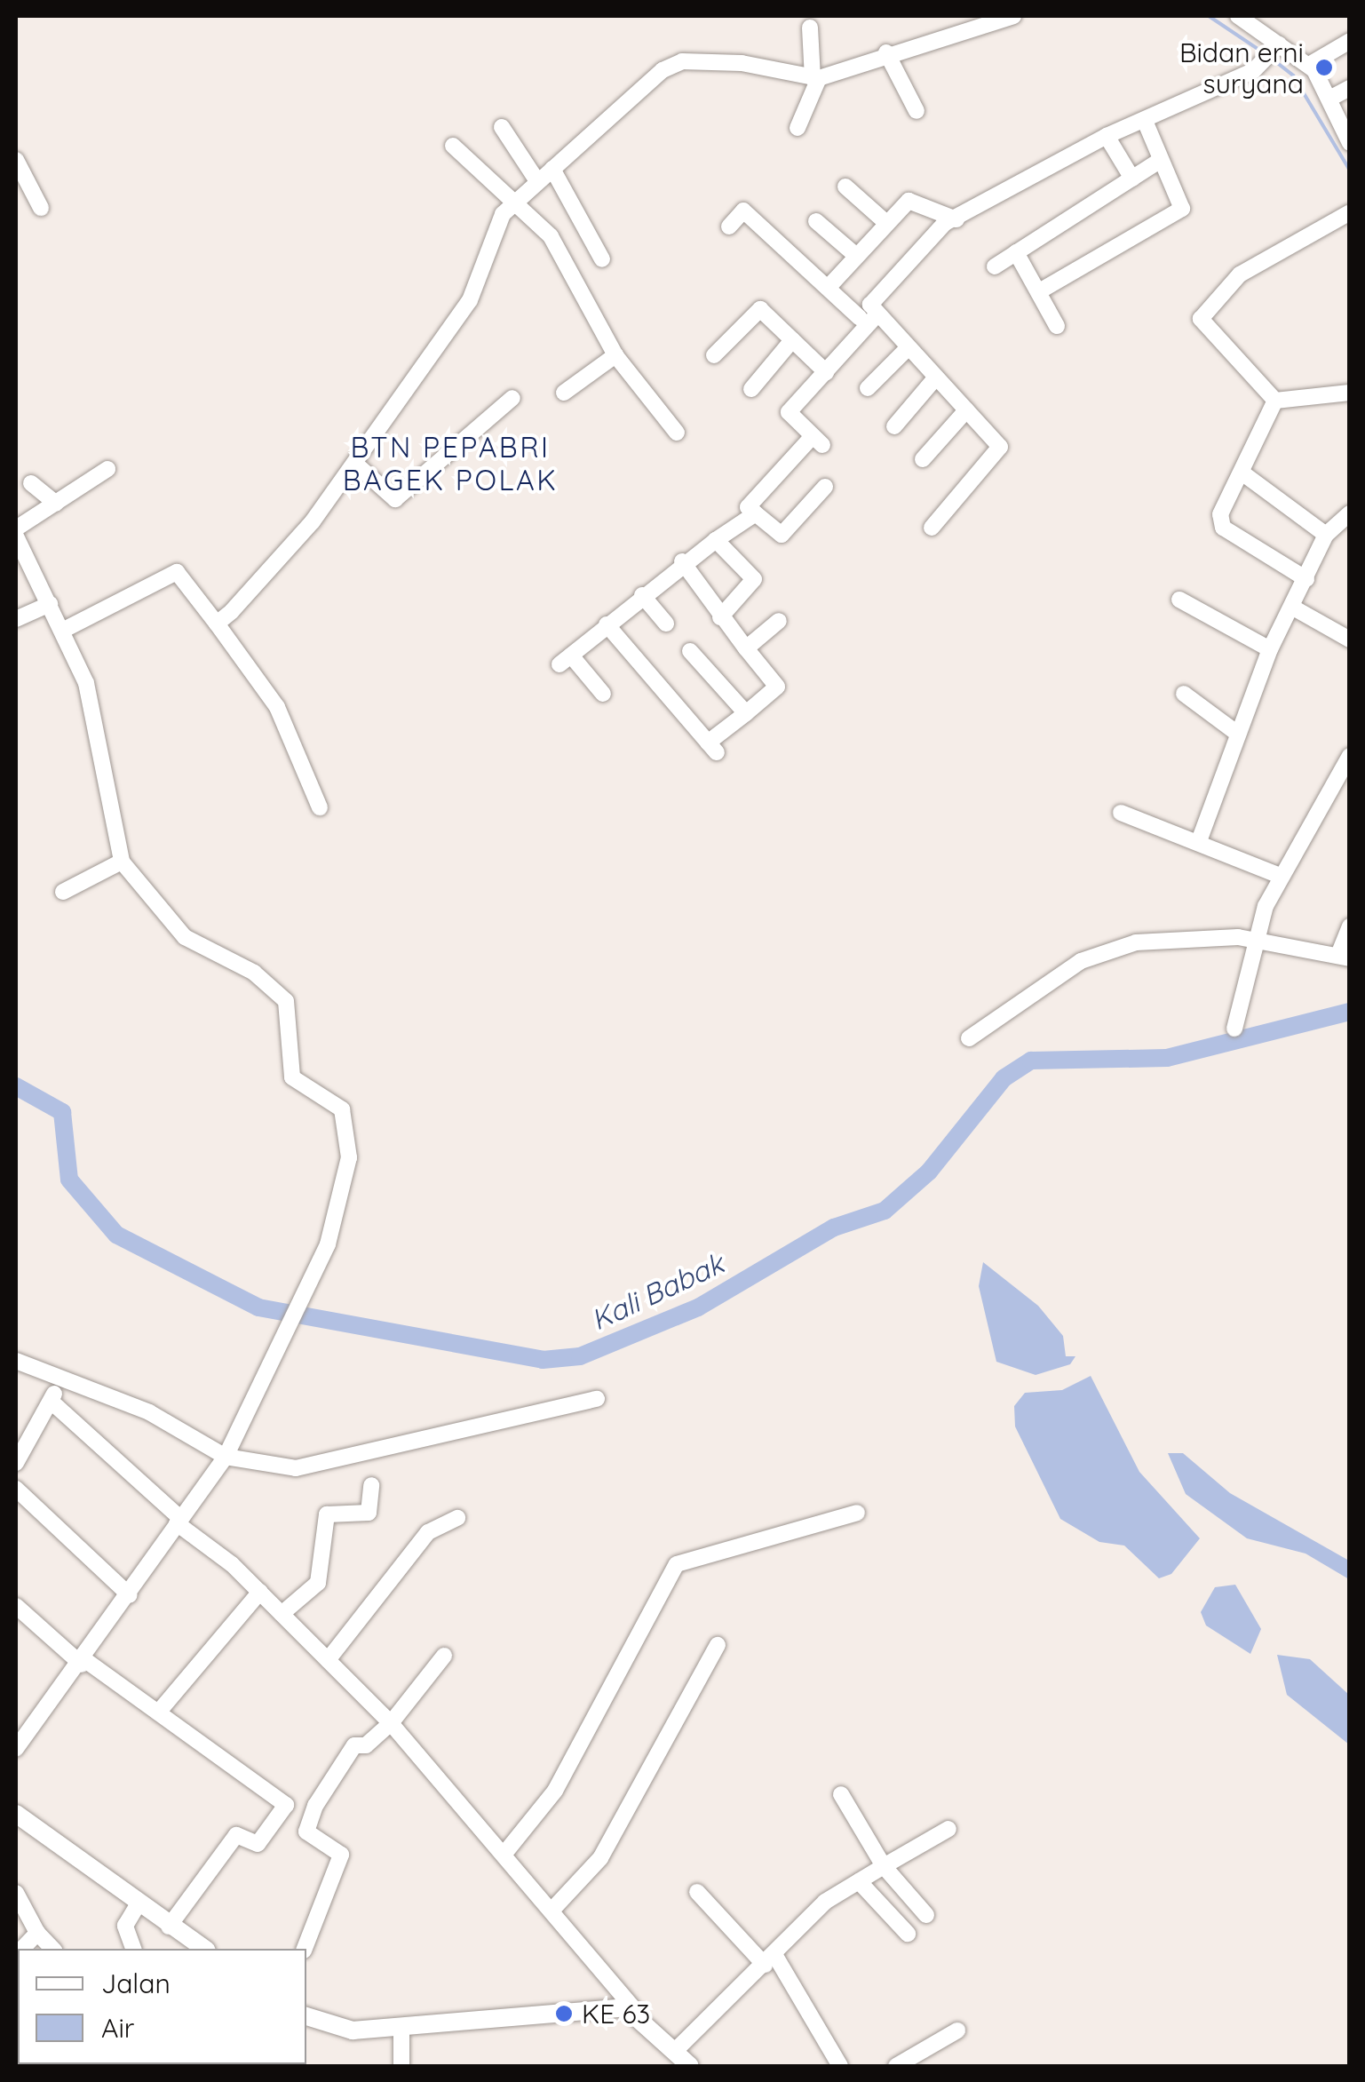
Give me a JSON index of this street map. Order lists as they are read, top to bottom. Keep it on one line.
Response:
{"districts":["BTN PEPABRI BAGEK POLAK"],"water":["Kali Babak"],"places":["Bidan erni suryana","KE 63"],"legend":["Jalan","Air"]}
